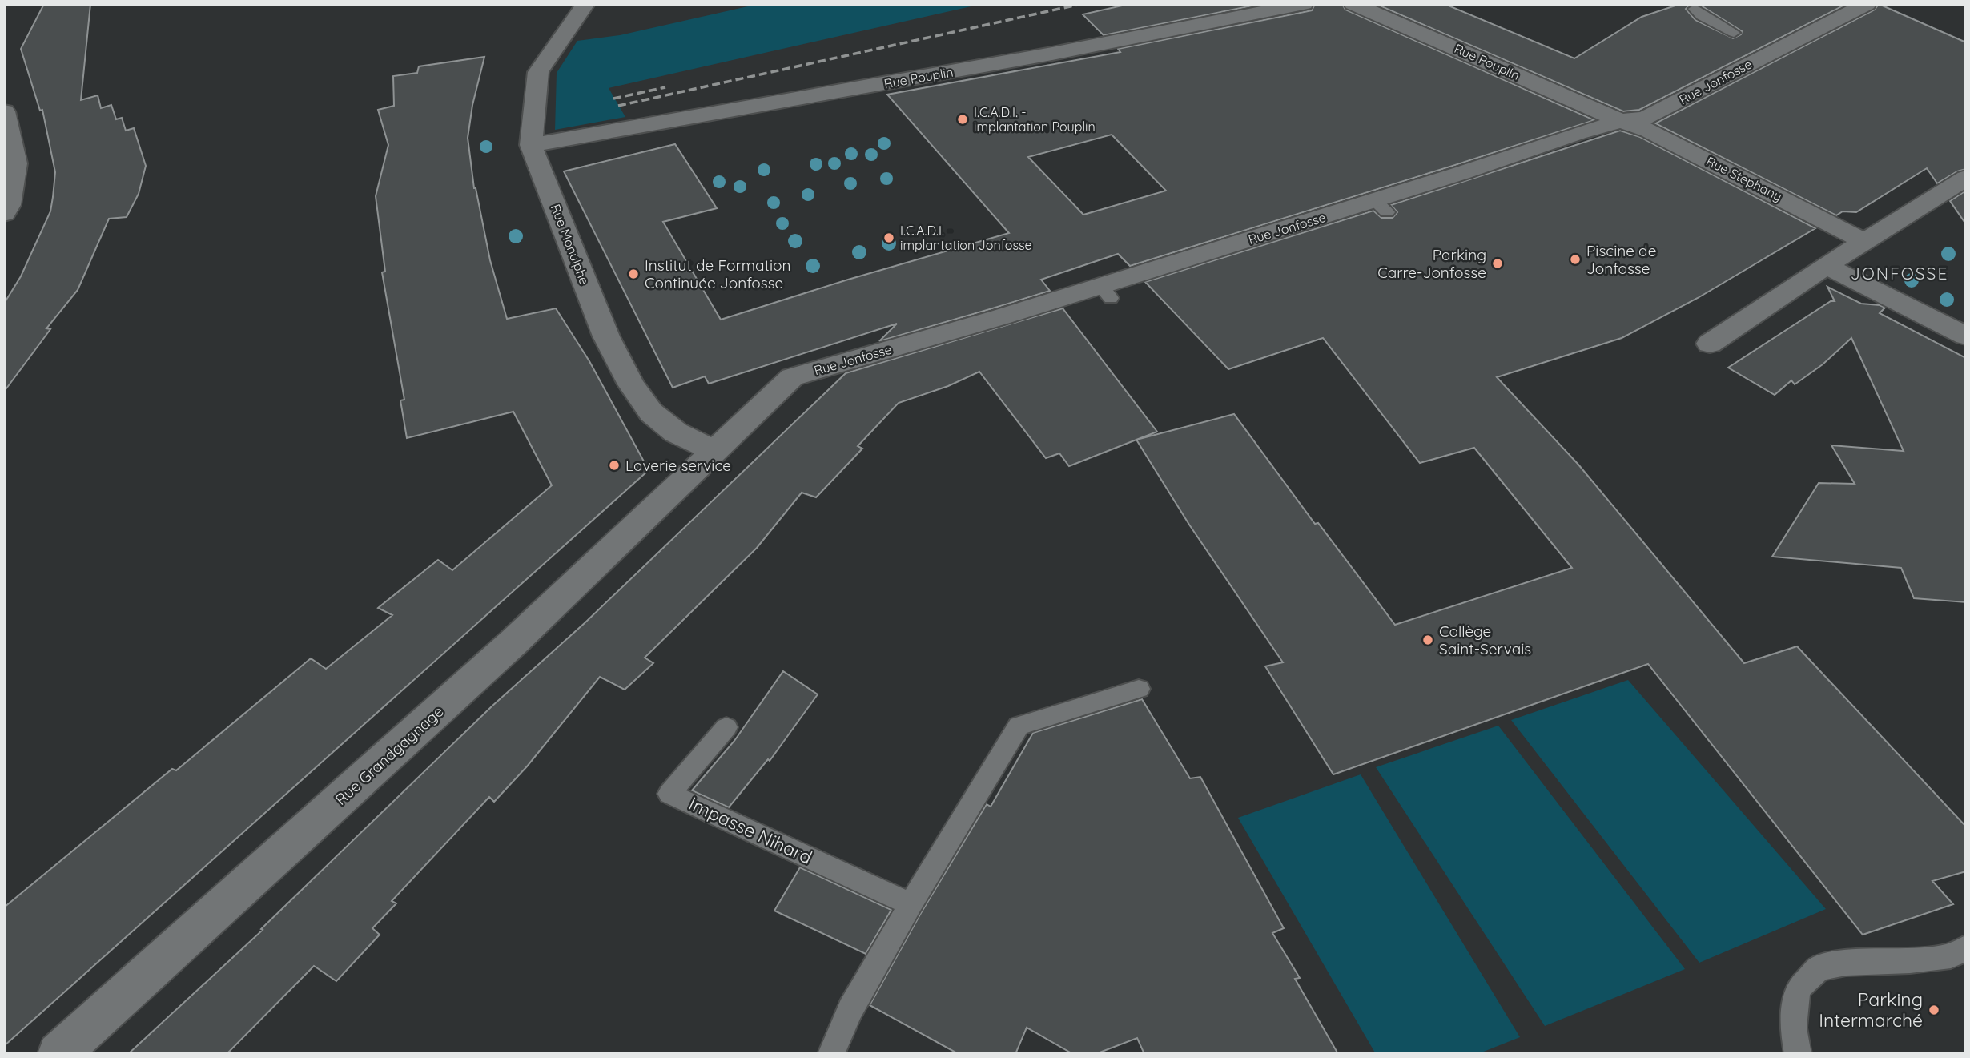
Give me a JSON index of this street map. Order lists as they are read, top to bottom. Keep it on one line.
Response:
{"streets":{"street":["Rue Pouplin","Rue Jonfosse","Rue Stephany","Rue Monulphe","Rue Grandgagnage"],"lane":["Impasse Nihard"]},"crossings":[["Rue Pouplin","Rue Jonfosse"],["Rue Pouplin","Rue Stephany"],["Rue Pouplin","Rue Monulphe"],["Rue Jonfosse","Rue Stephany"],["Rue Jonfosse","Rue Monulphe"],["Rue Jonfosse","Rue Grandgagnage"],["Rue Monulphe","Rue Grandgagnage"]],"districts":["JONFOSSE"],"places":["I.C.A.D.I. - implantation Pouplin","I.C.A.D.I. - implantation Jonfosse","Piscine de Jonfosse","Parking Carre-Jonfosse","Institut de Formation Continuée Jonfosse","Laverie service","Collège Saint-Servais","Parking Intermarché"]}
